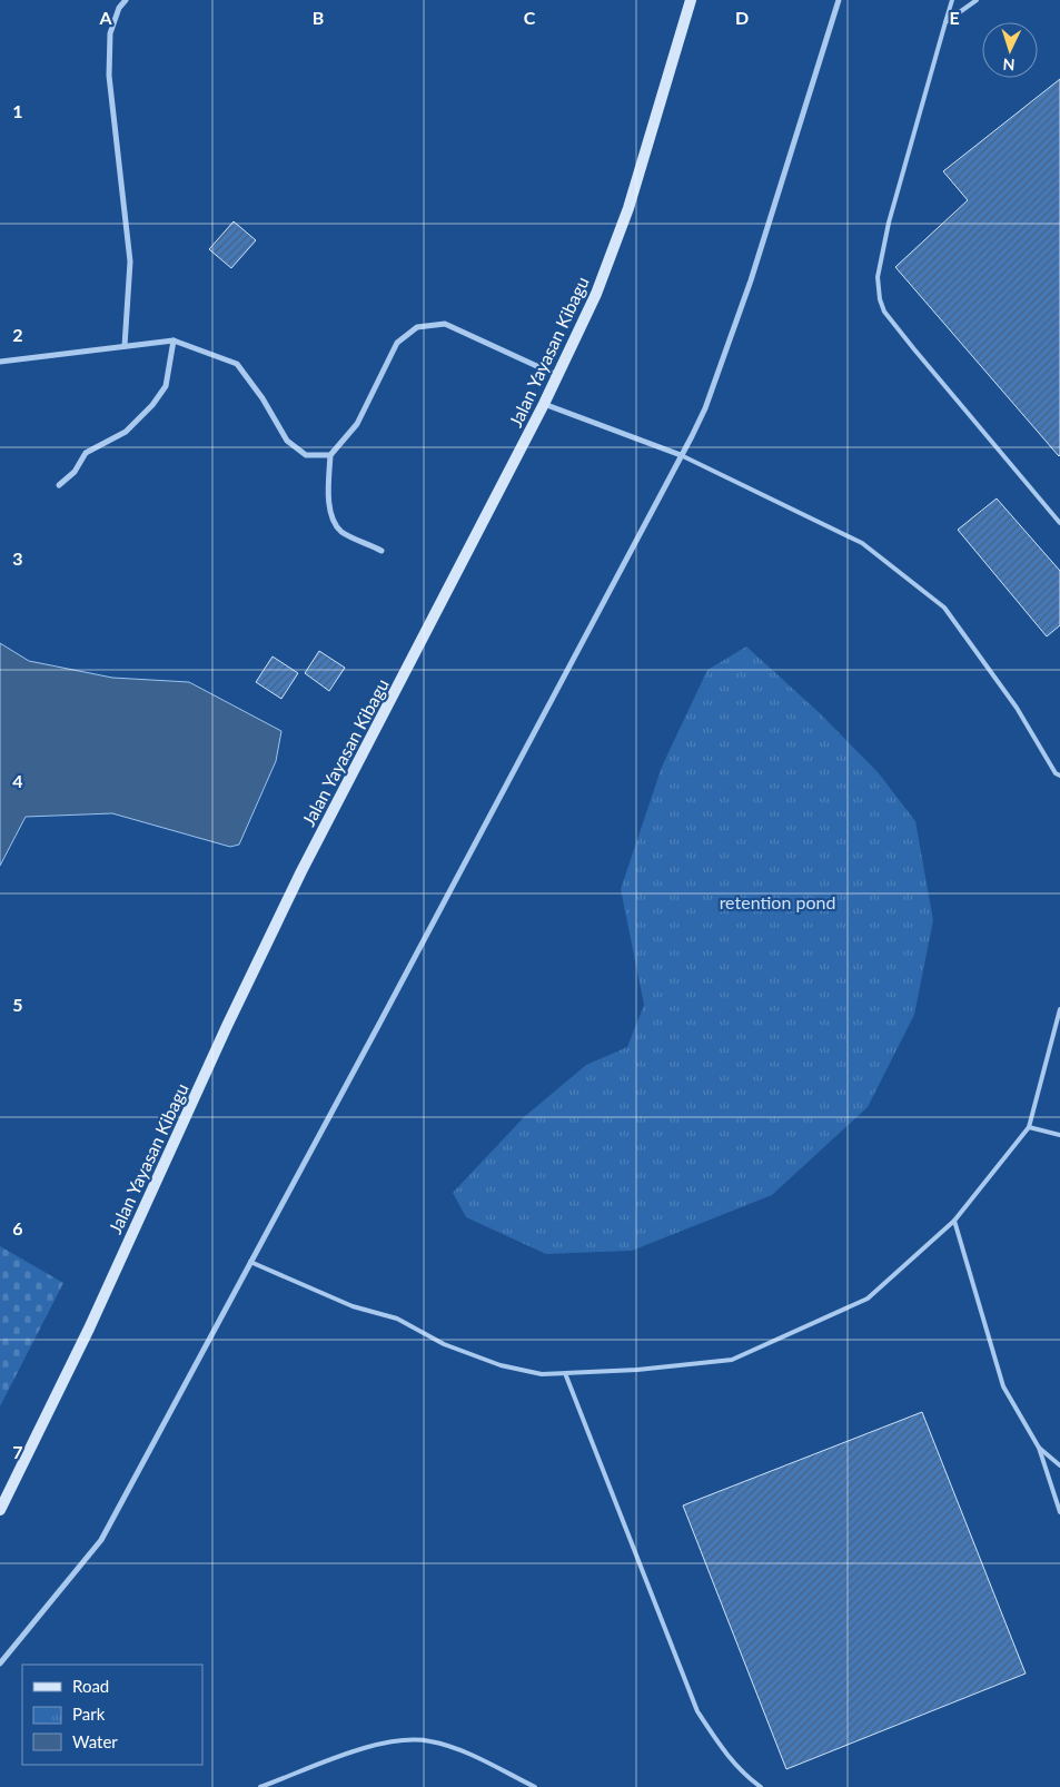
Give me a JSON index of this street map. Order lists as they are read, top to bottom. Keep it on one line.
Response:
{"streets":{"street":["Jalan Yayasan Kibagu"]},"parks":["retention pond"],"legend":["Road","Park","Water"],"north":"bottom","grid":{"columns":["A","B","C","D","E"],"rows":["1","2","3","4","5","6","7"]}}
